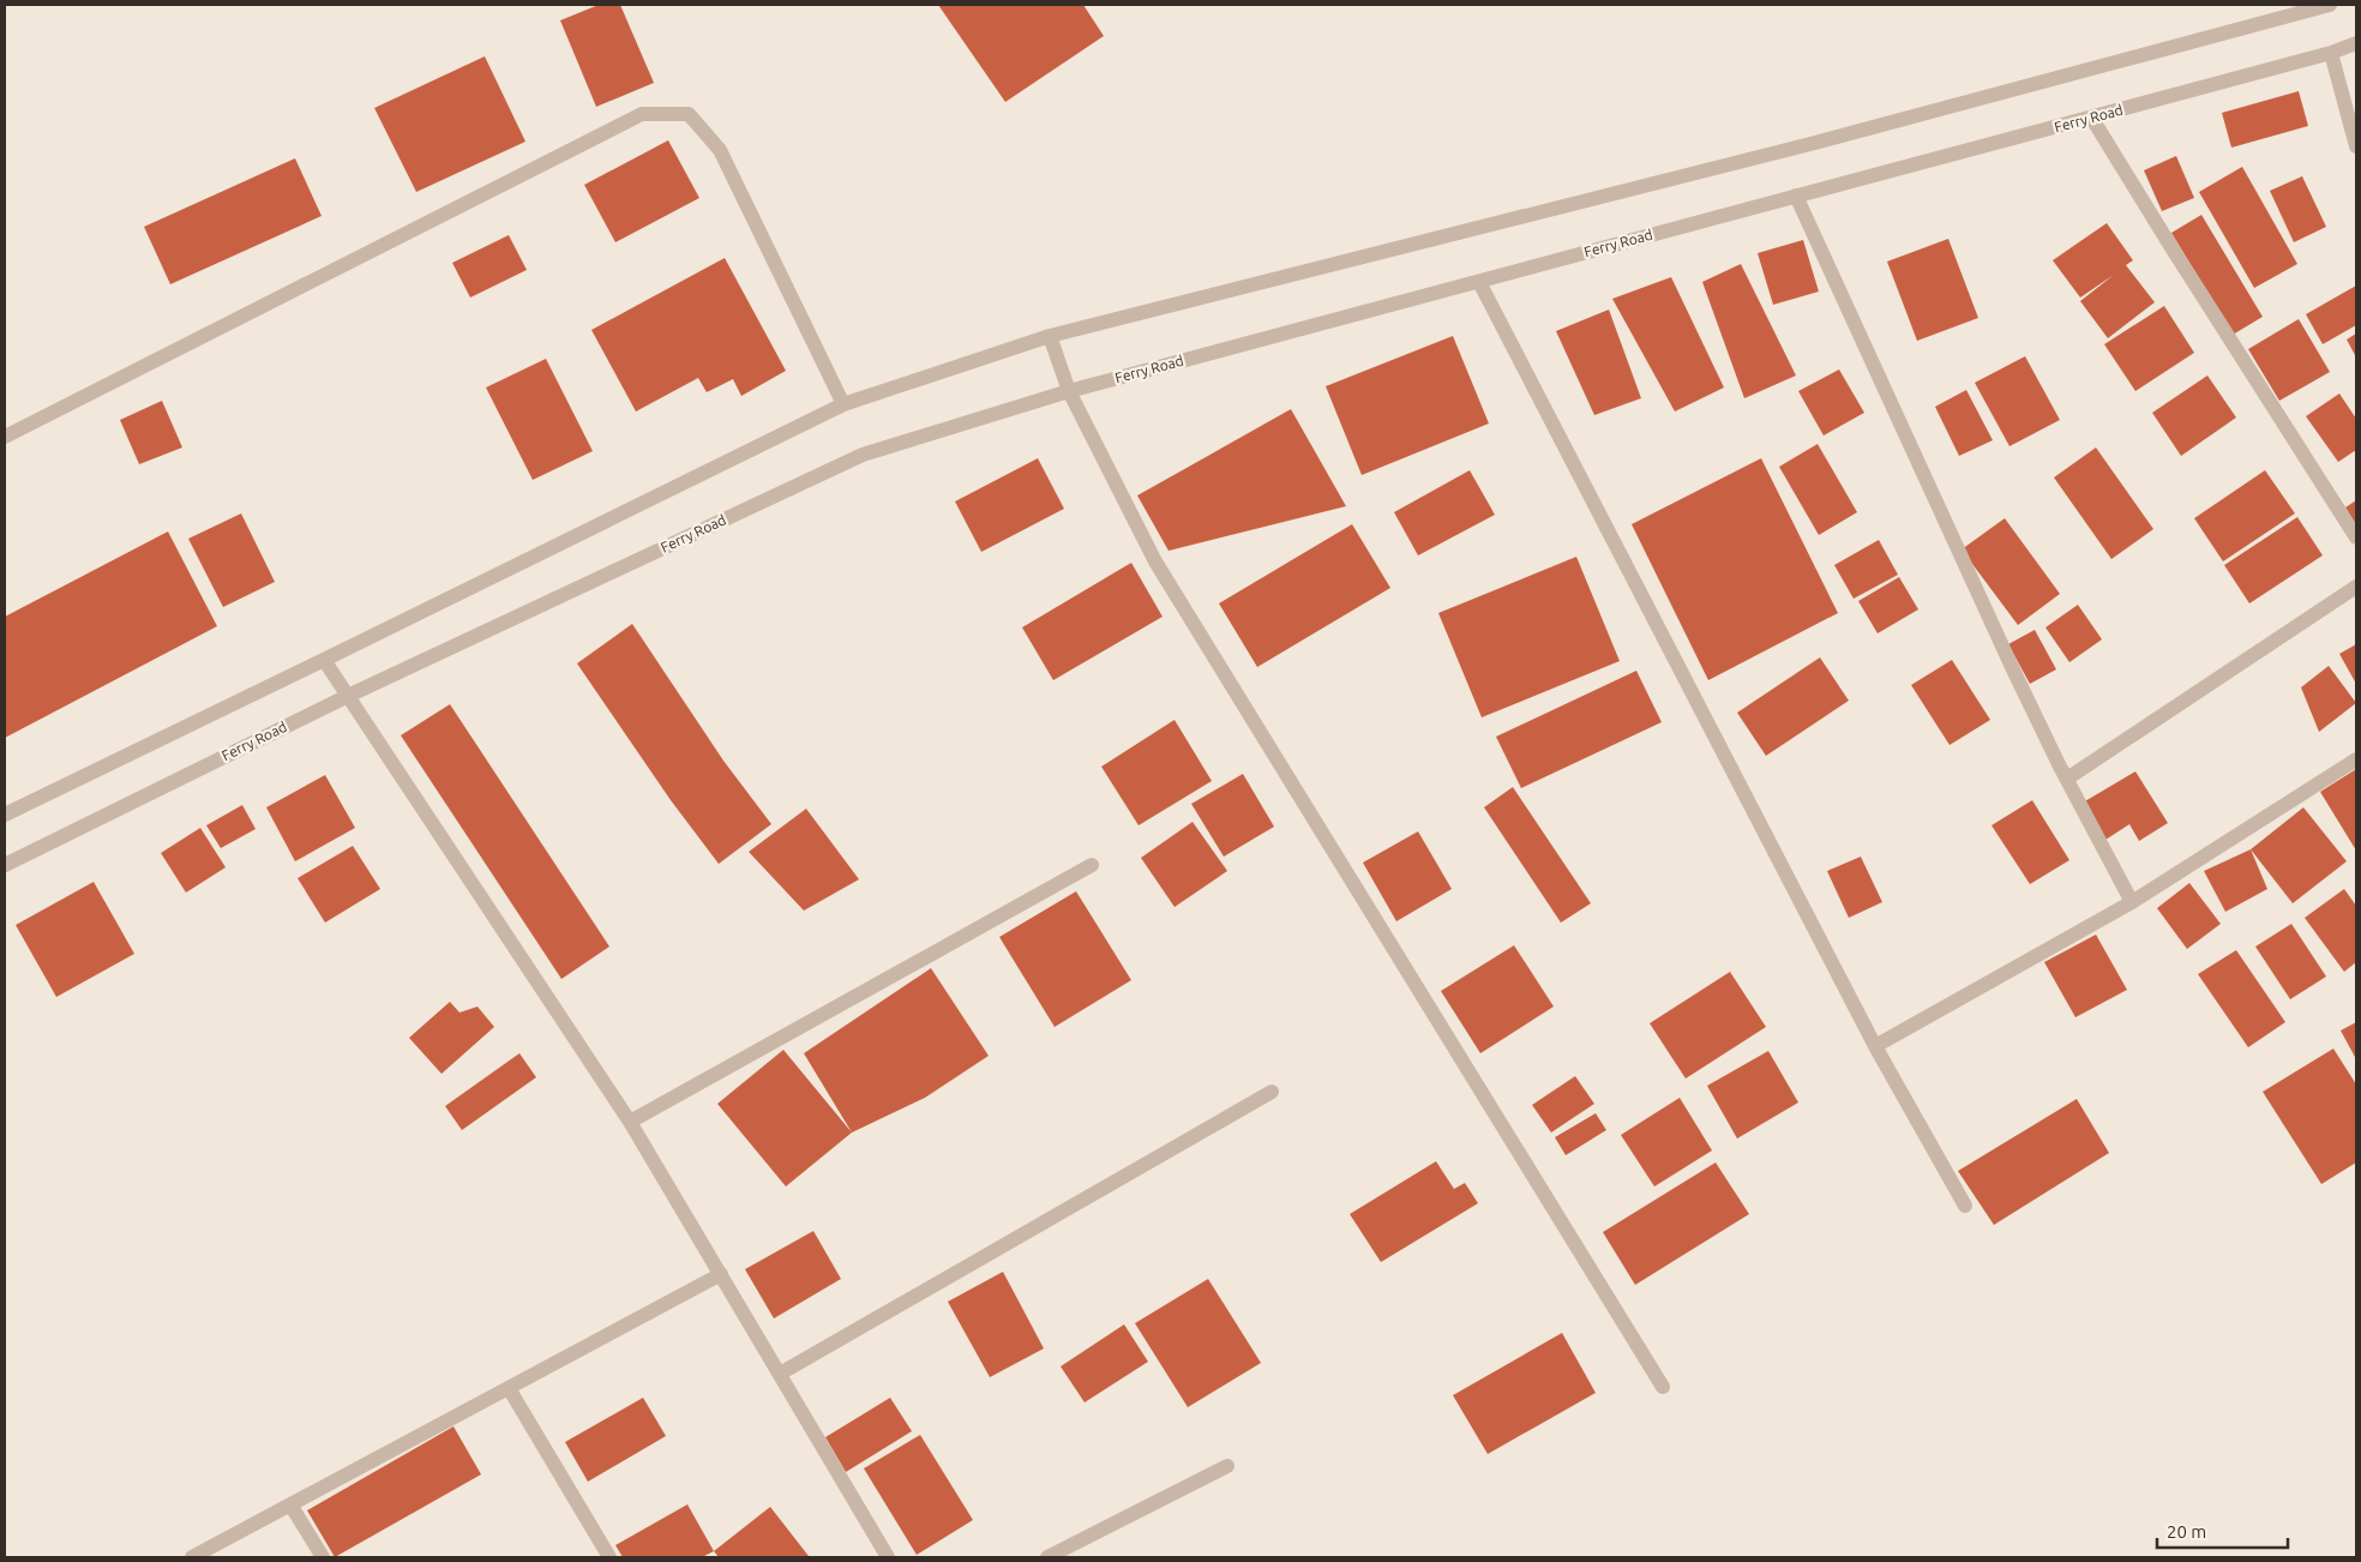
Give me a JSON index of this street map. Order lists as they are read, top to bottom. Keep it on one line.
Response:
{"streets":{"street":["Ferry Road"]},"scale_bar":"20 m"}
